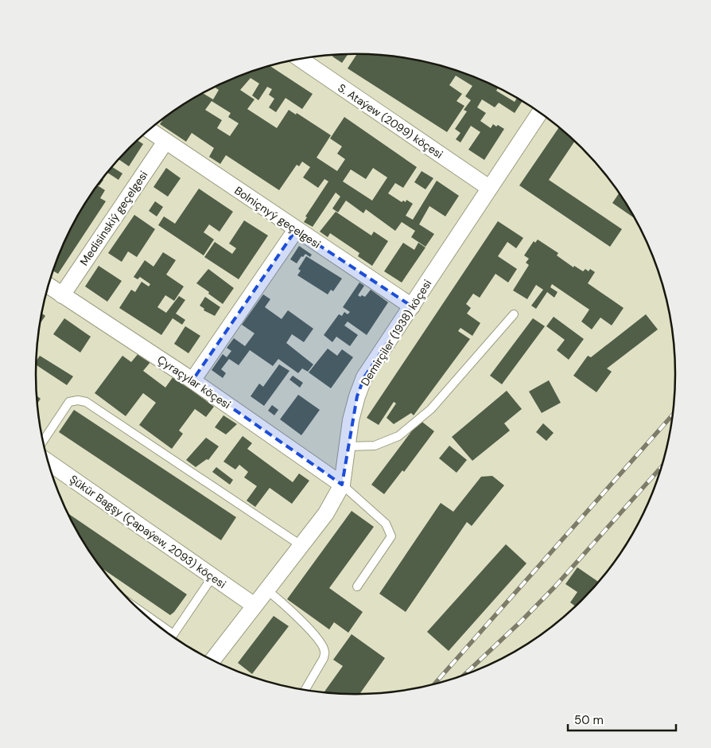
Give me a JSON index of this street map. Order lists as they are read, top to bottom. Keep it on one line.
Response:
{"streets":{"street":["S. Ataýew (2099) köçesi","Bolniçnyý geçelgesi","Medisinskiý geçelgesi","Demirçiler (1938) köçesi","Çyraçylar köçesi","Şükür Bagşy (Çapaýew, 2093) köçesi"]},"crossings":[["S. Ataýew (2099) köçesi","Demirçiler (1938) köçesi"],["Bolniçnyý geçelgesi","Medisinskiý geçelgesi"],["Bolniçnyý geçelgesi","Demirçiler (1938) köçesi"],["Medisinskiý geçelgesi","Çyraçylar köçesi"],["Demirçiler (1938) köçesi","Çyraçylar köçesi"],["Demirçiler (1938) köçesi","Şükür Bagşy (Çapaýew, 2093) köçesi"]],"scale_bar":"50 m"}
